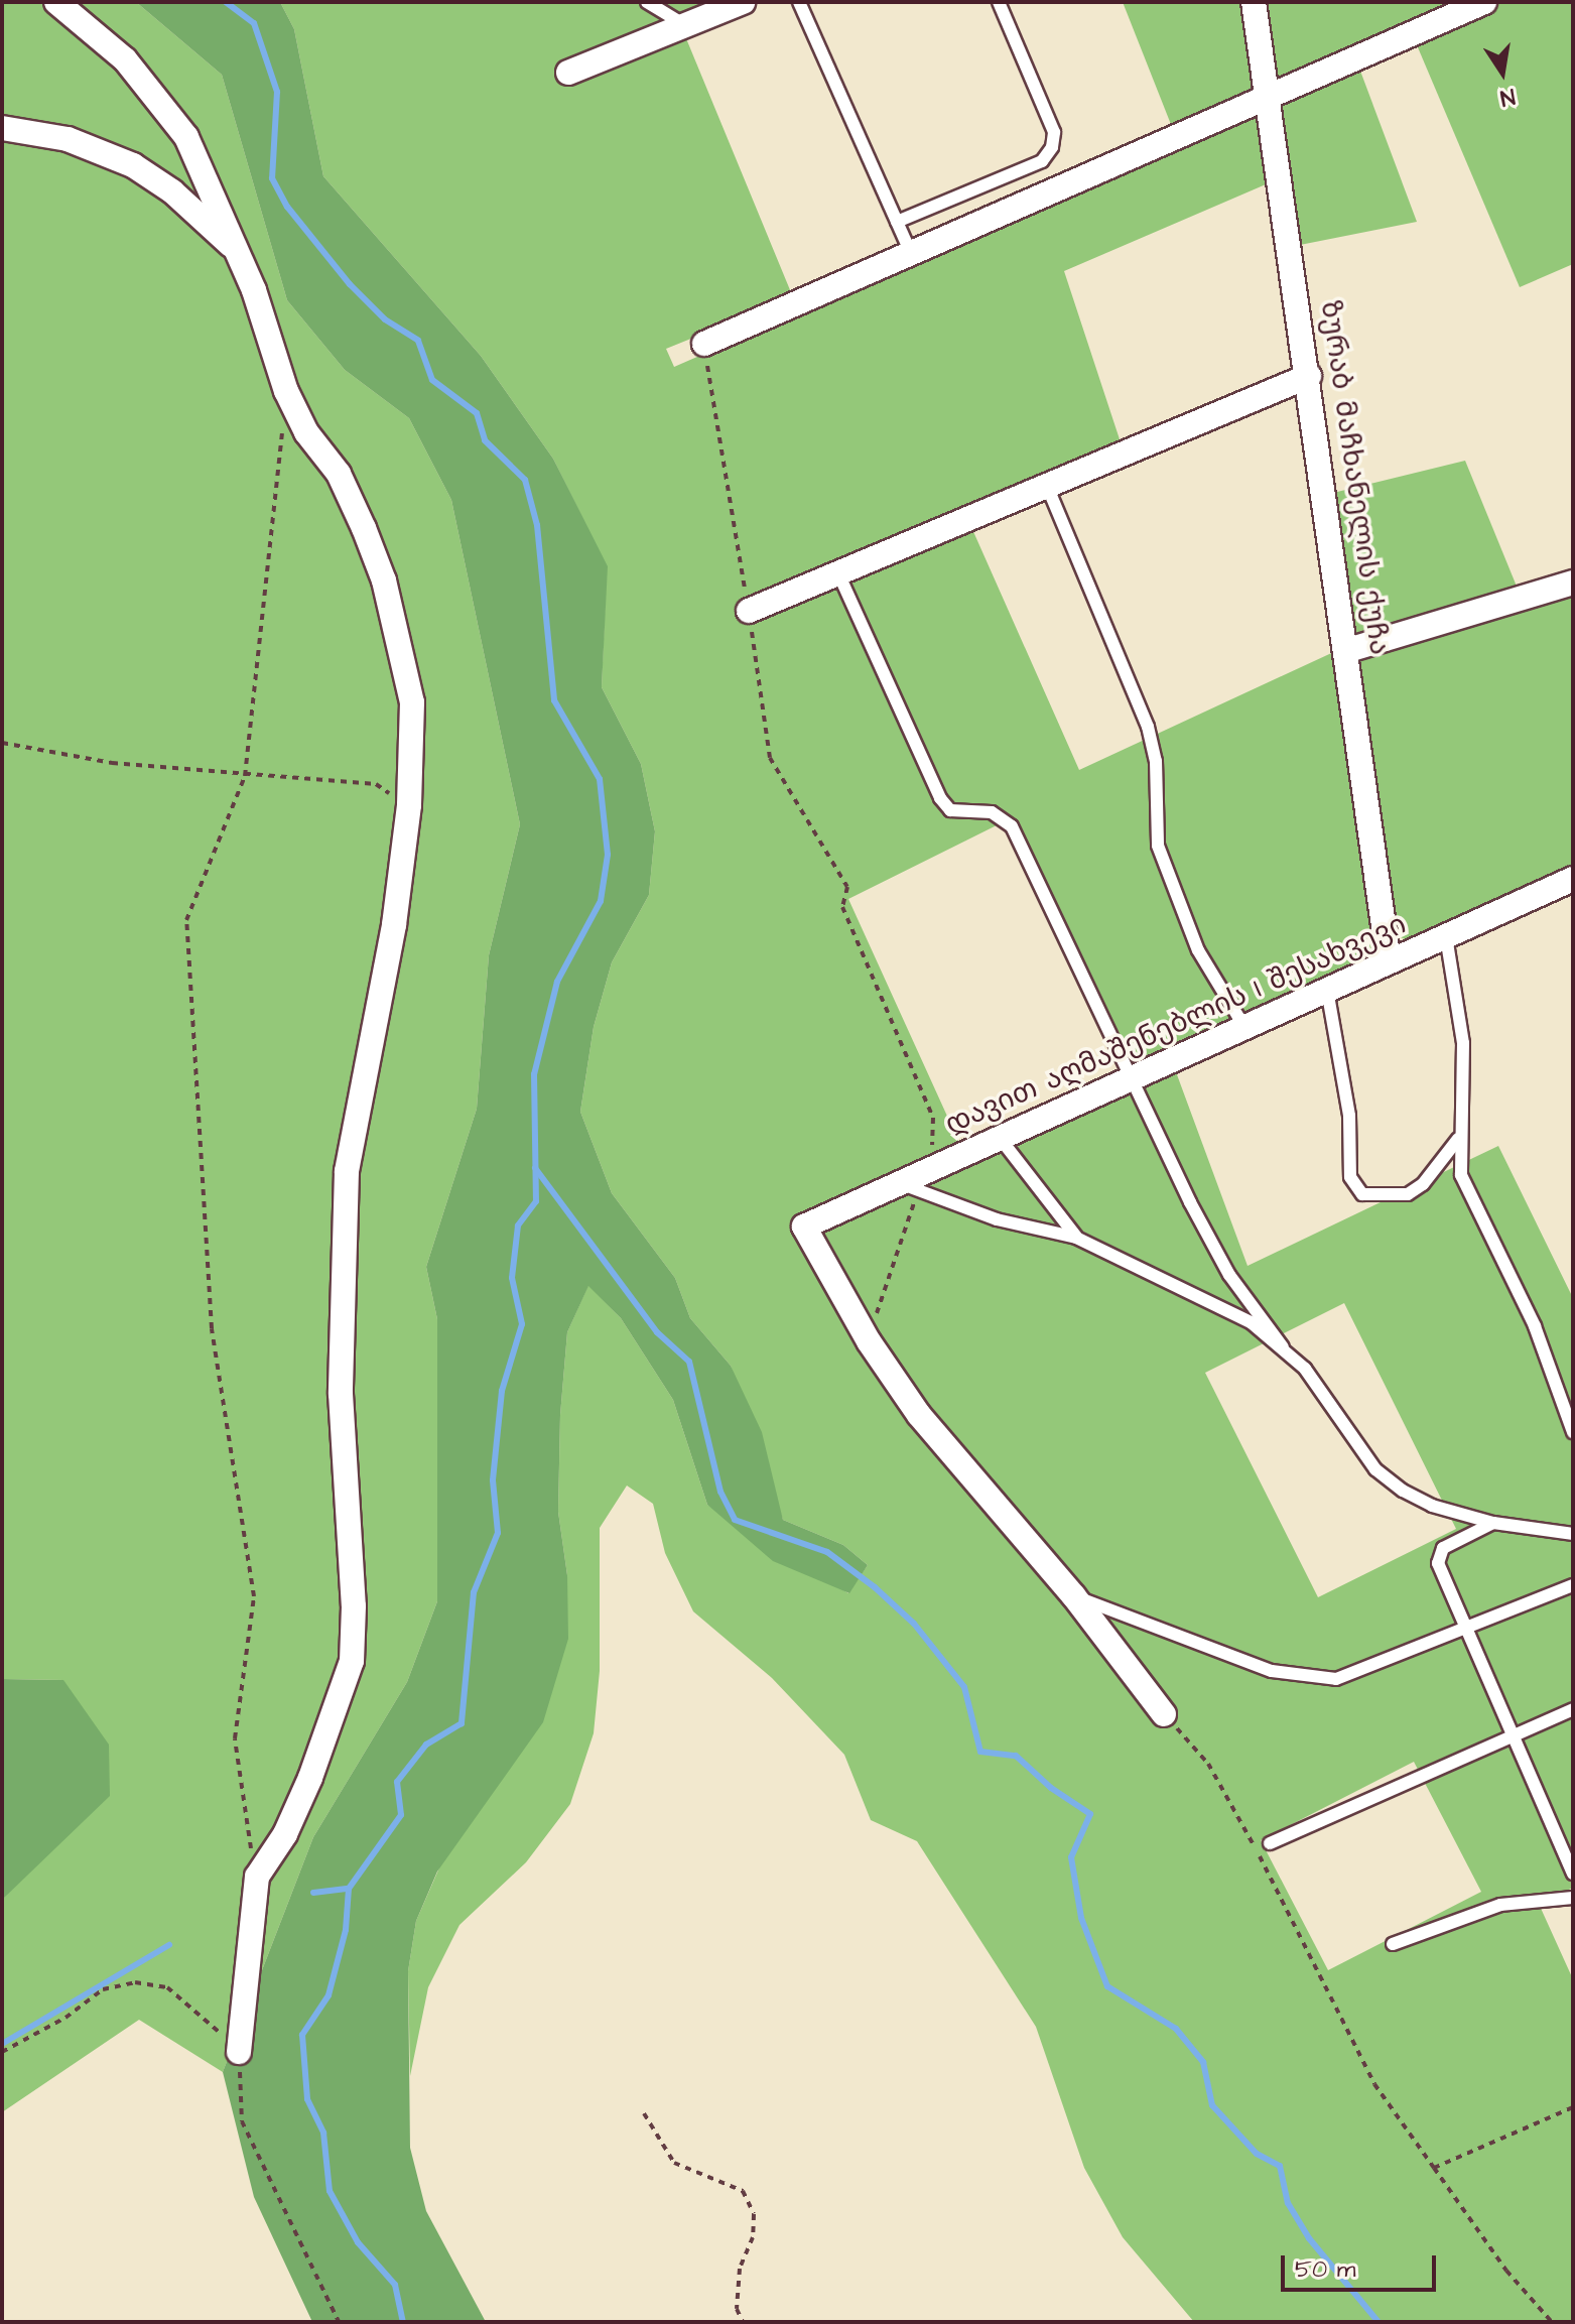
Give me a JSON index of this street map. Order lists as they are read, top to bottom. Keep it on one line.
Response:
{"streets":{"street":["ზურაბ მაჩხანელის ქუჩა","დავით აღმაშენებლის I შესახვევი"]},"crossings":[["ზურაბ მაჩხანელის ქუჩა","დავით აღმაშენებლის I შესახვევი"]],"scale_bar":"50 m","north":"bottom"}
